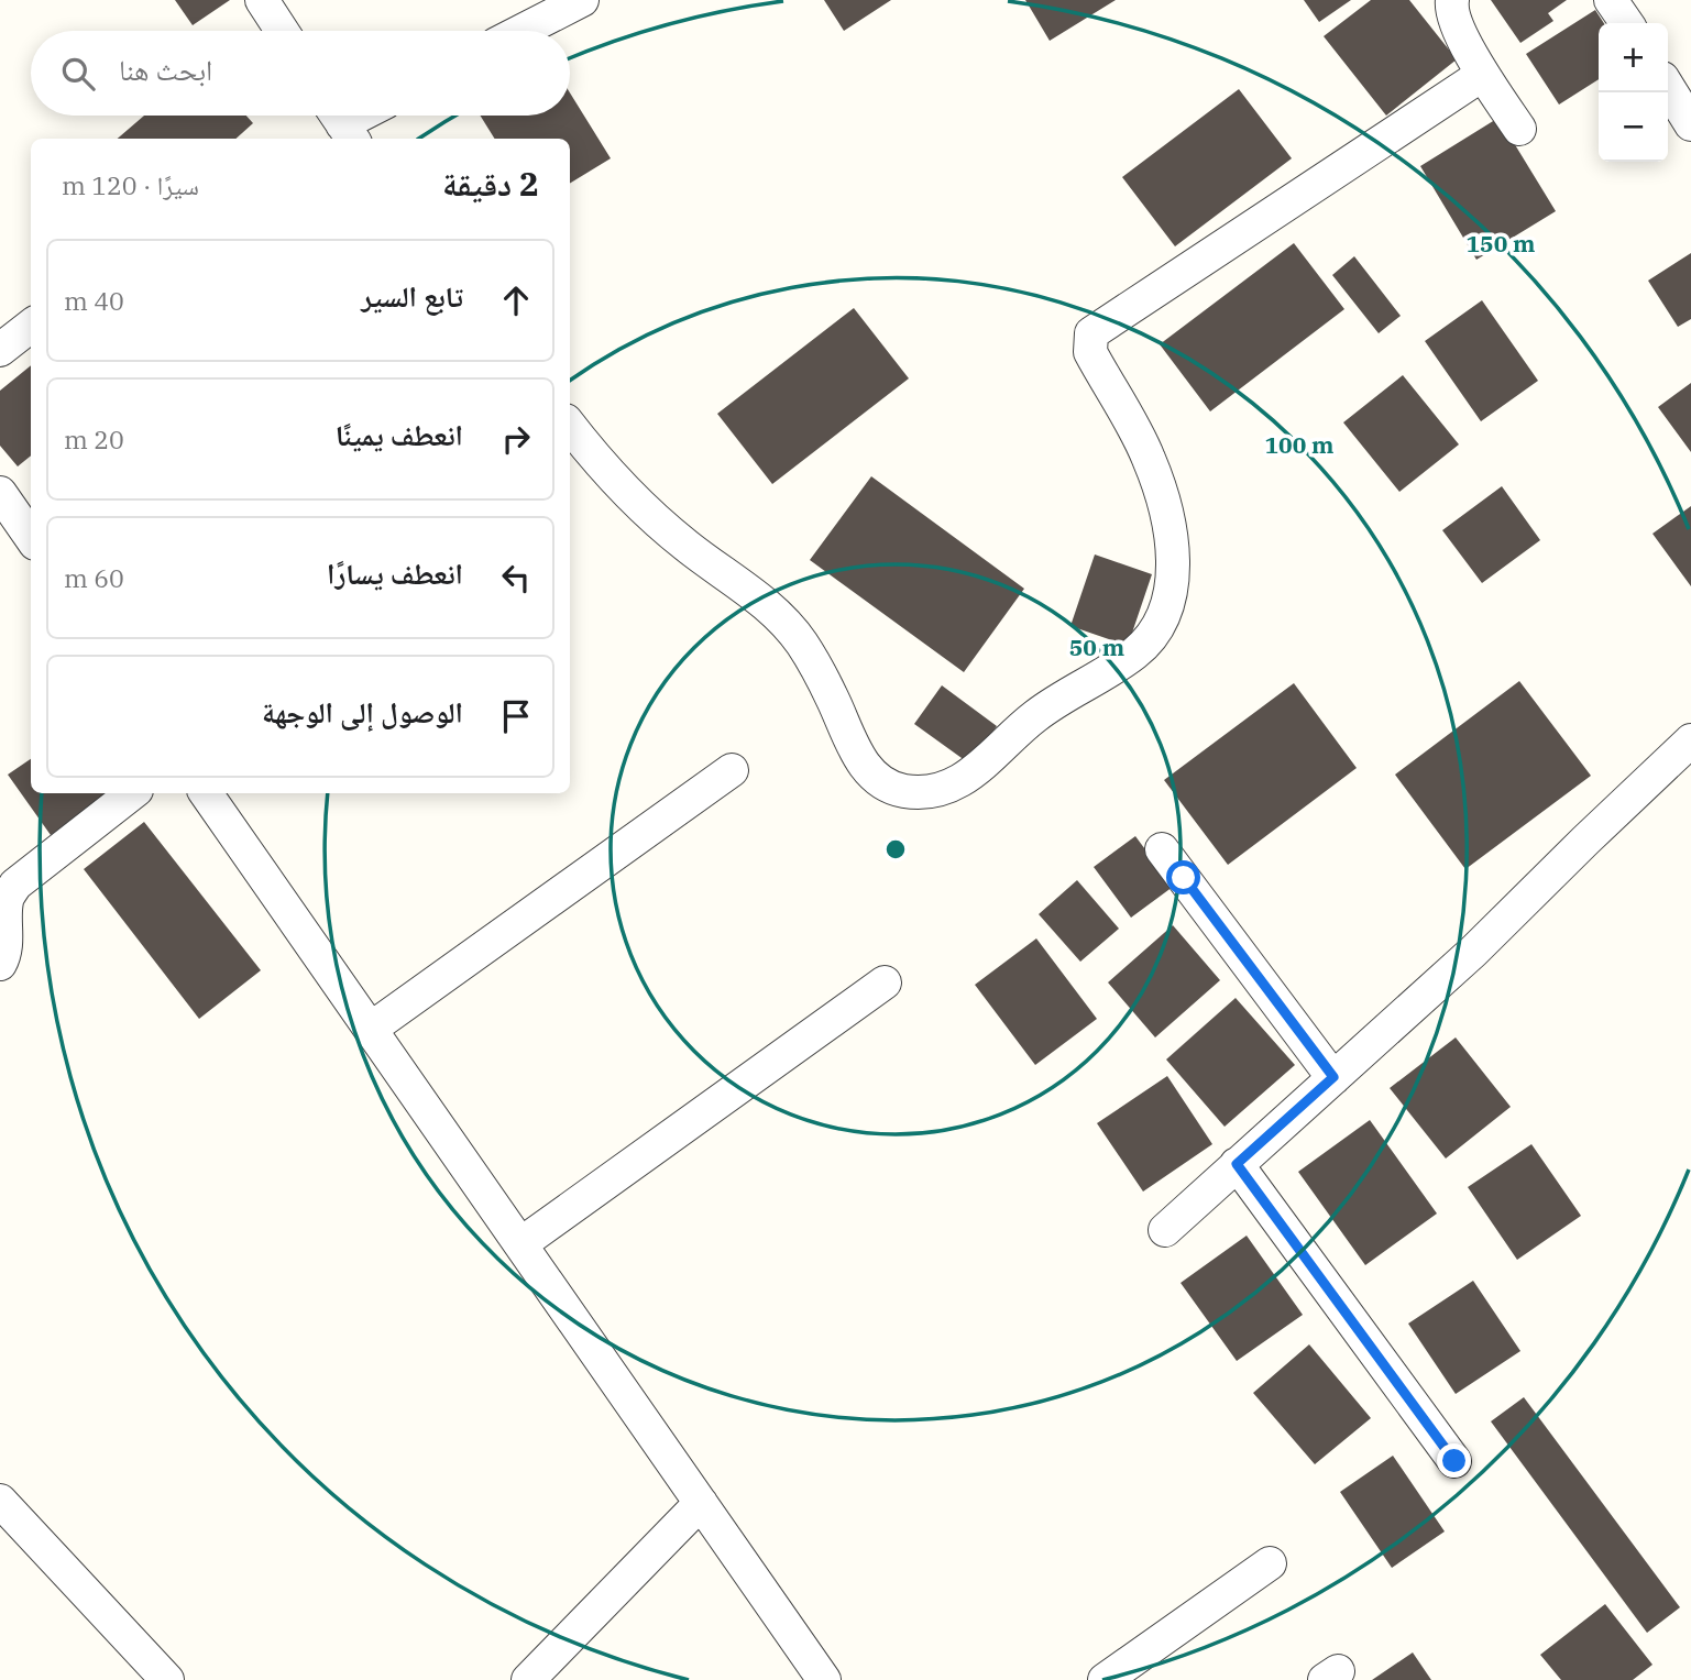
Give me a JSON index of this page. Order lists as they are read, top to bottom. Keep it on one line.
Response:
{"page":{"map_buttons":["+","−"],"search":"ابحث هنا","heading":["2 دقيقة","سيرًا · 120 m"],"list":[["تابع السير","40 m"],["انعطف يمينًا","20 m"],["انعطف يسارًا","60 m"],"الوصول إلى الوجهة"]},"rings":["150 m","100 m","50 m"]}
